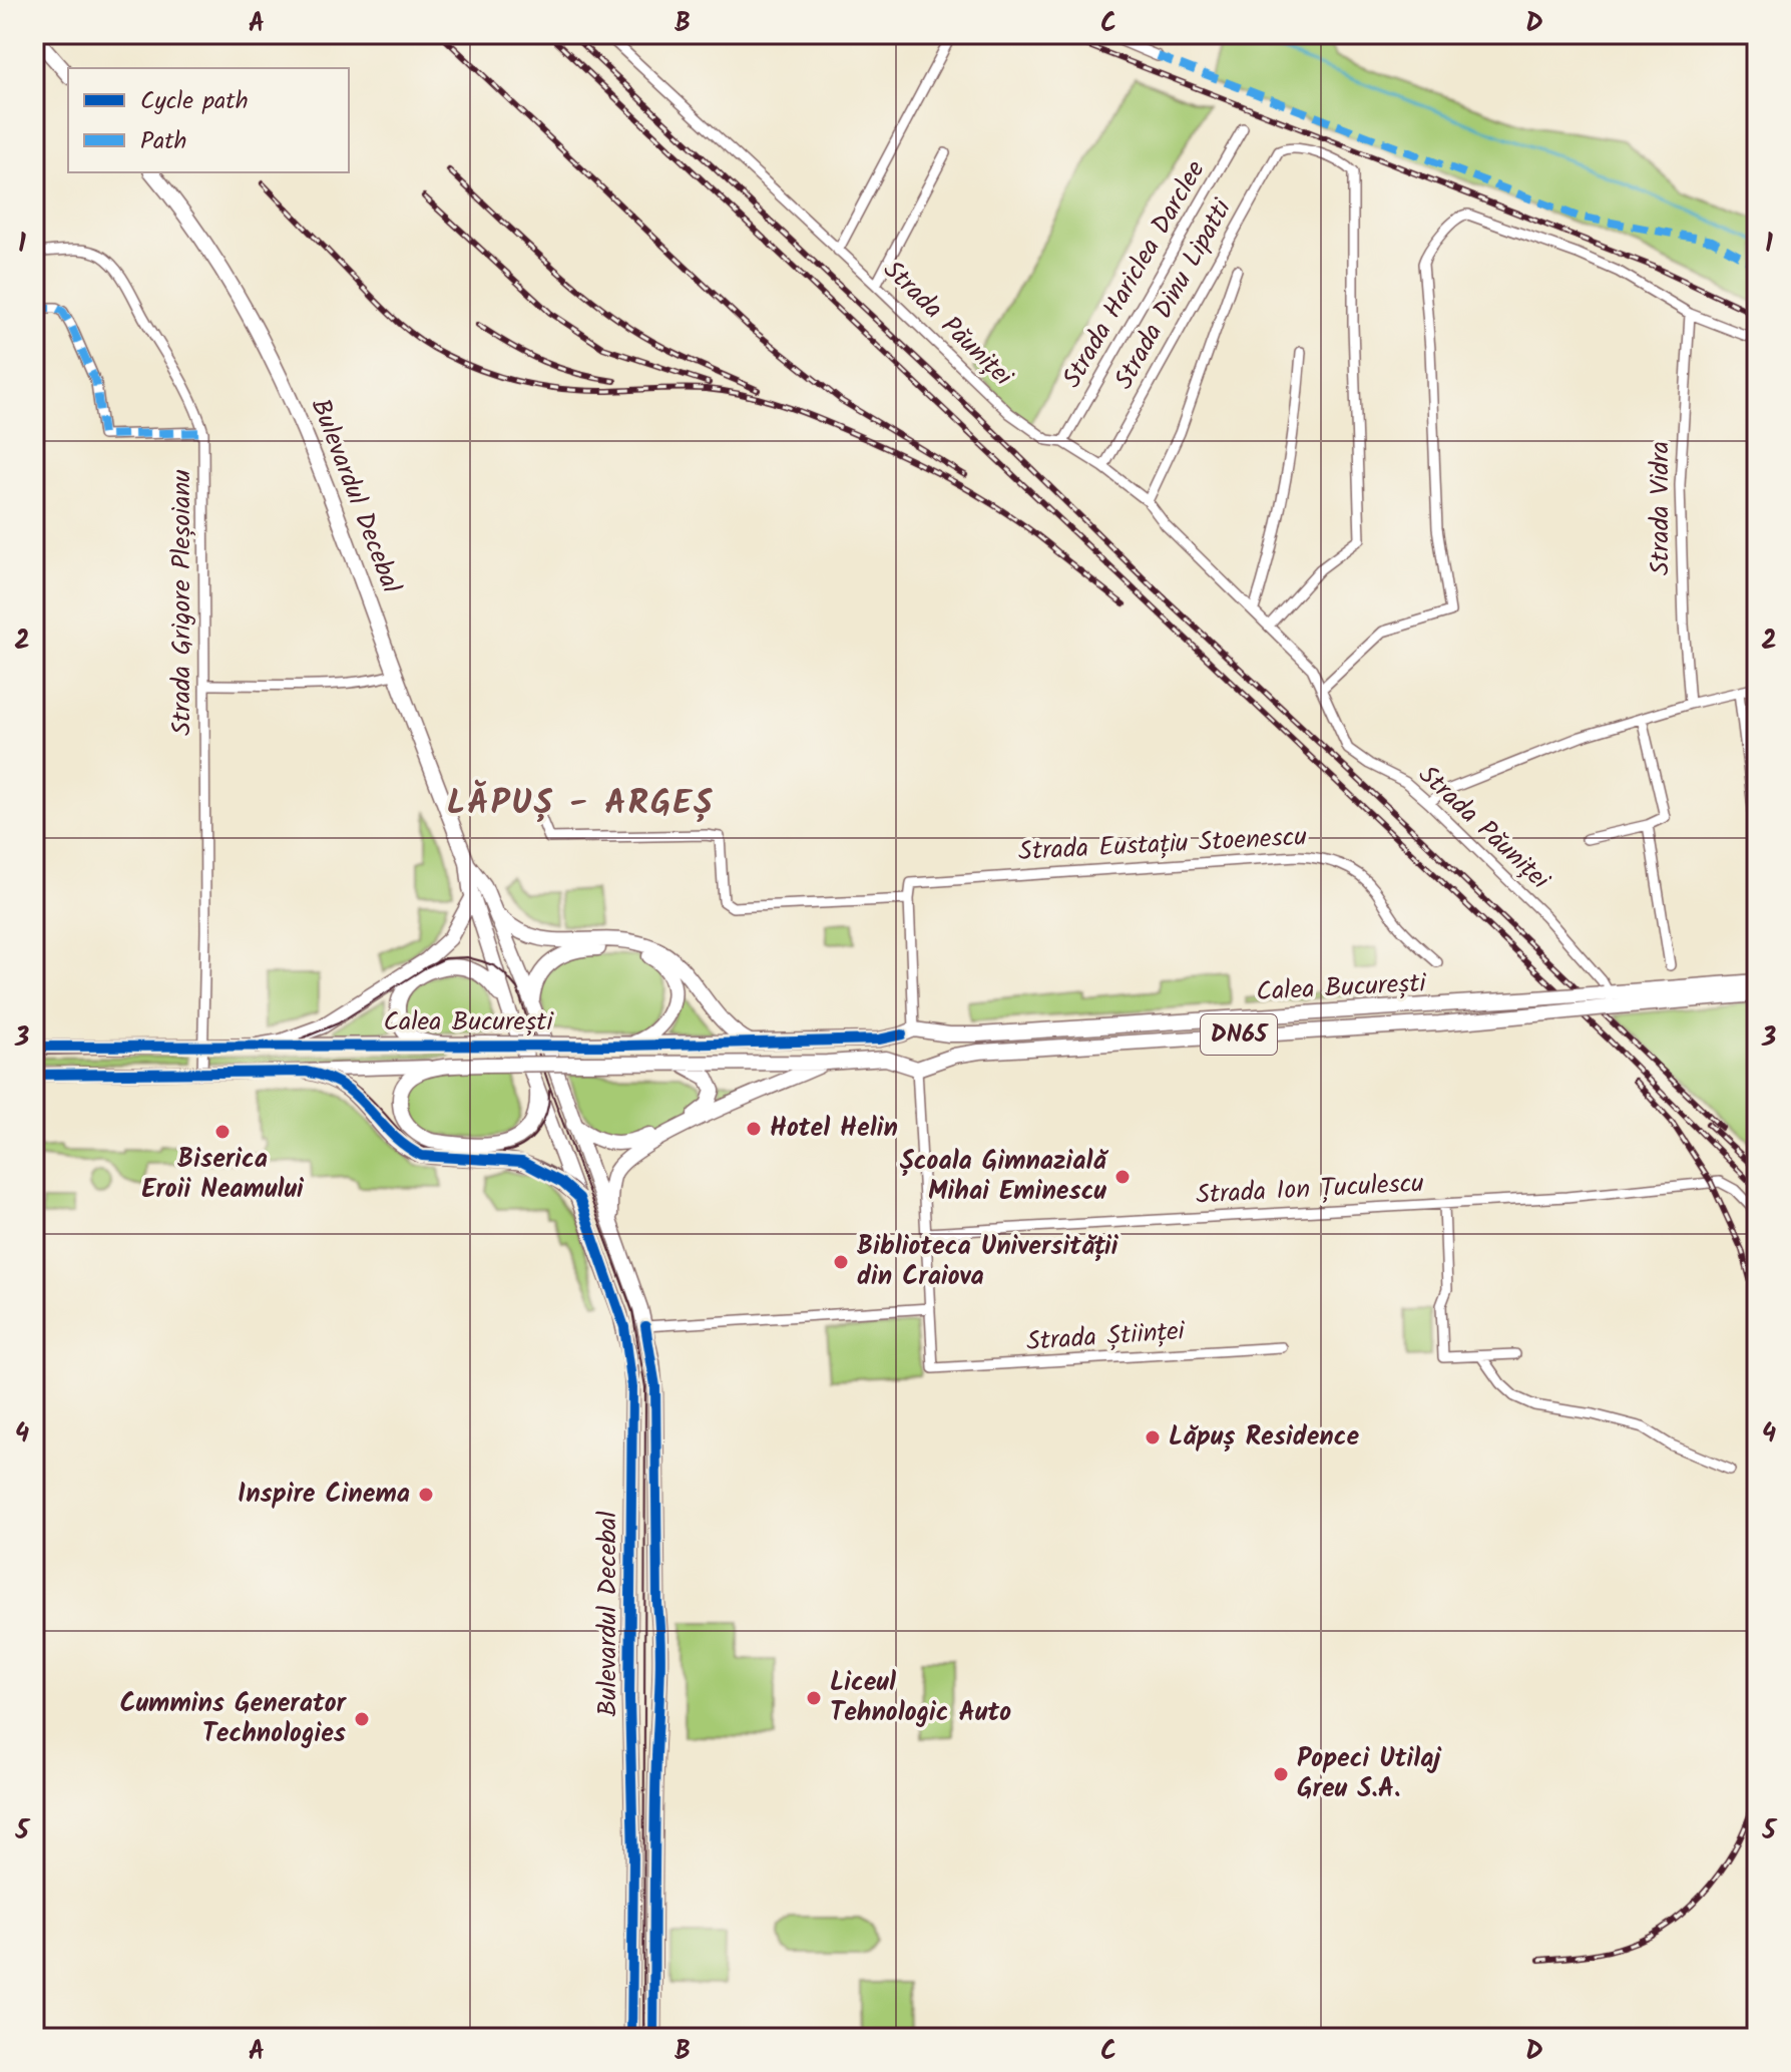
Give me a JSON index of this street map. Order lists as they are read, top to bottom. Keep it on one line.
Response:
{"streets":{"main road":["Bulevardul Decebal","Calea București","DN65"],"street":["Strada Hariclea Darclee","Strada Dinu Lipatti","Strada Păuniței","Strada Vidra","Strada Grigore Pleșoianu","Strada Eustațiu Stoenescu","Strada Ion Țuculescu","Strada Științei"]},"crossings":[["Strada Hariclea Darclee","Strada Păuniței"],["Strada Dinu Lipatti","Strada Păuniței"],["Strada Păuniței","Calea București"],["Strada Grigore Pleșoianu","Calea București"]],"districts":["LĂPUȘ - ARGEȘ"],"places":["Hotel Helin","Biserica Eroii Neamului","Școala Gimnazială Mihai Eminescu","Biblioteca Universității din Craiova","Lăpuș Residence","Inspire Cinema","Liceul Tehnologic Auto","Cummins Generator Technologies","Popeci Utilaj Greu S.A."],"legend":["Cycle path","Path"],"grid":{"columns":["A","B","C","D"],"rows":["1","2","3","4","5"]}}
